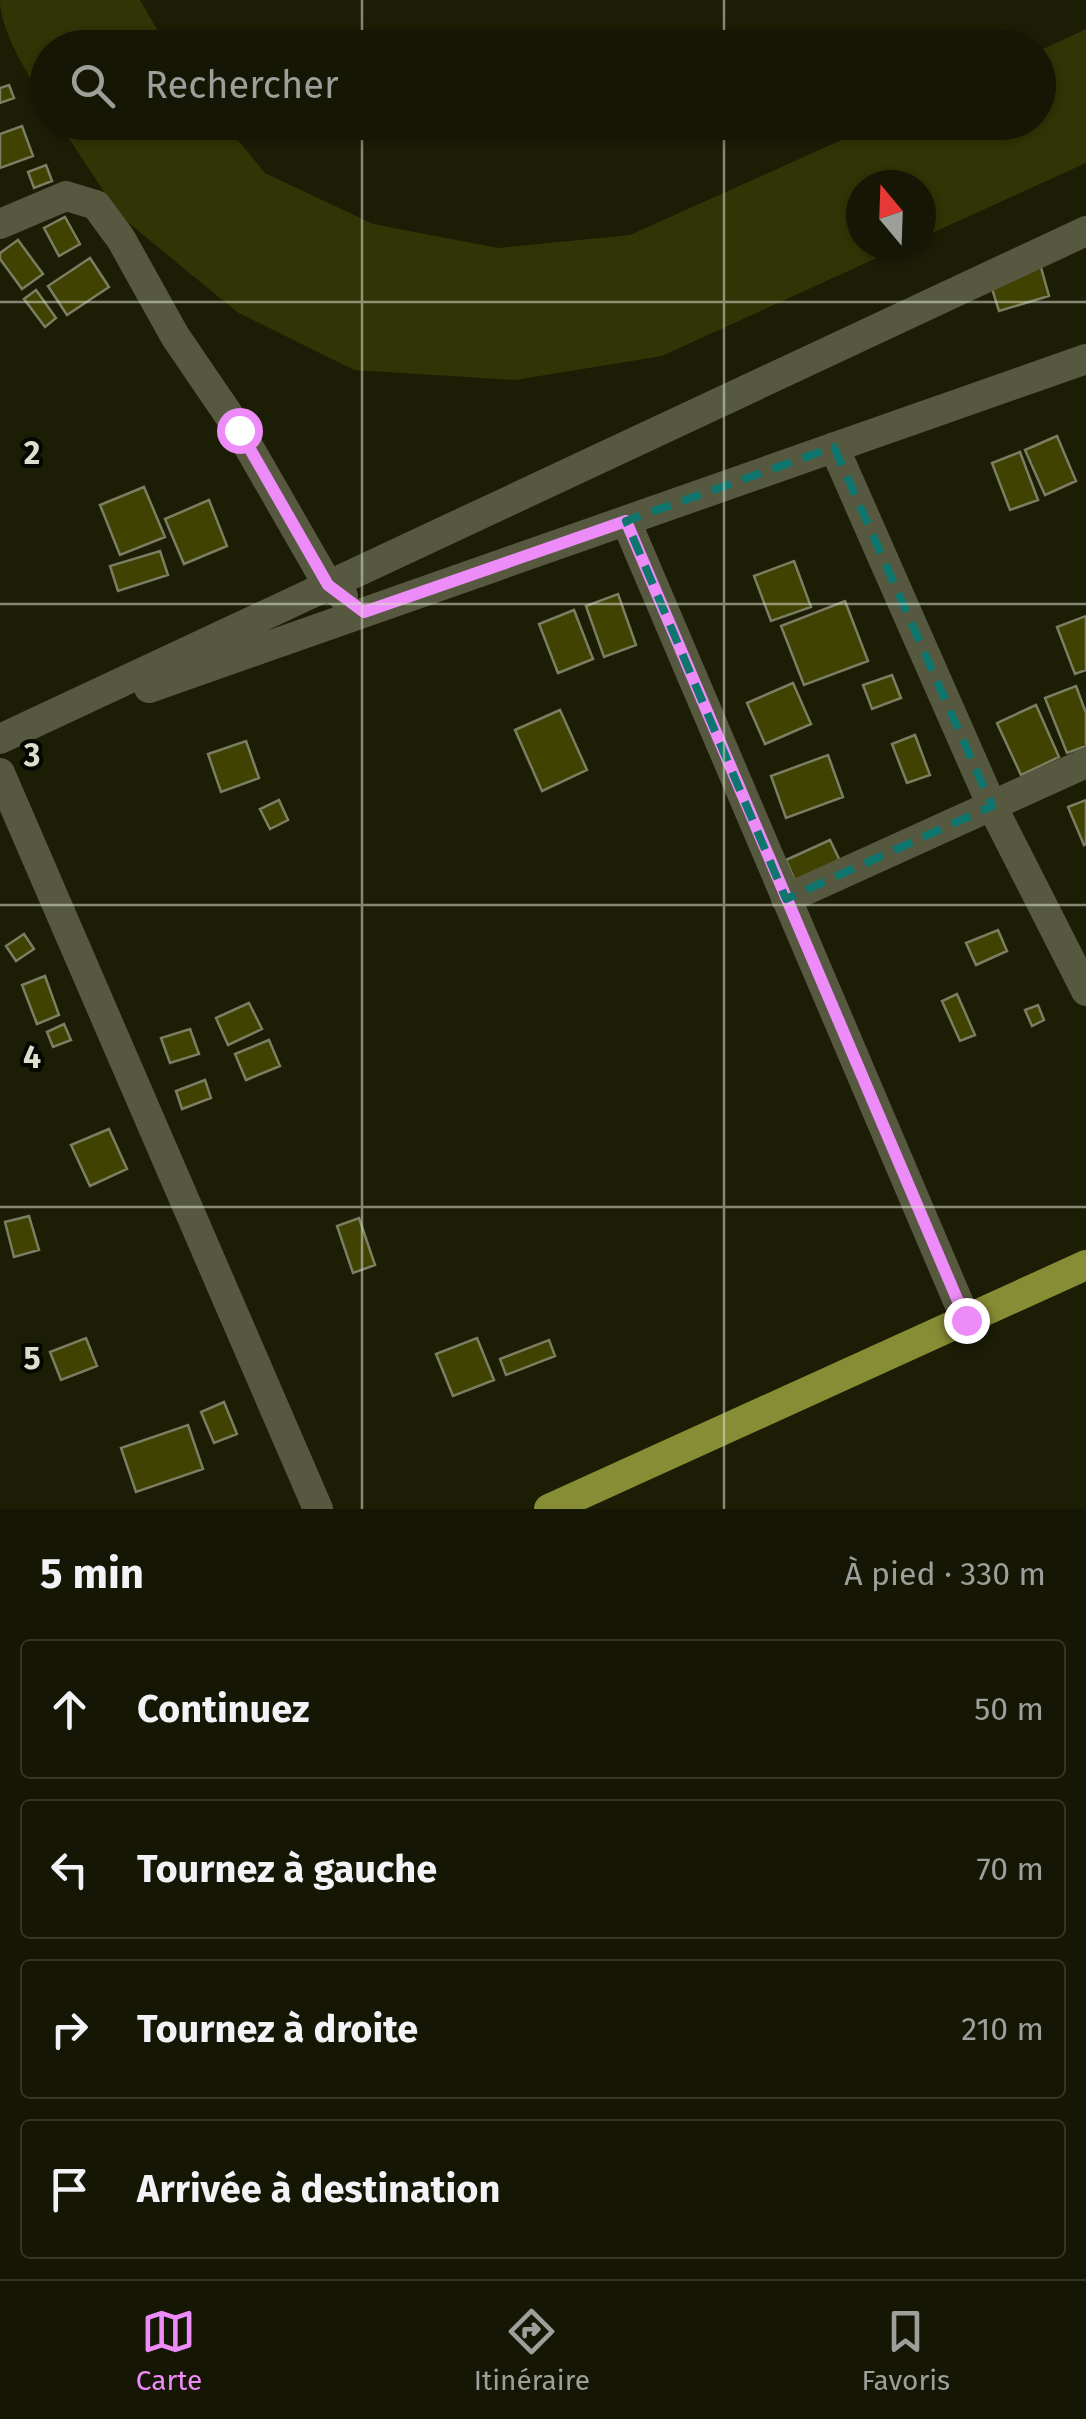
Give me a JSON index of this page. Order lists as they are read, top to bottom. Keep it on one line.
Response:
{"north":"top","page":{"search":"Rechercher","heading":["5 min","À pied · 330 m"],"list":[["Continuez","50 m"],["Tournez à gauche","70 m"],["Tournez à droite","210 m"],"Arrivée à destination"],"nav":["Carte","Itinéraire","Favoris"]},"grid":{"rows":["2","3","4","5"]}}
